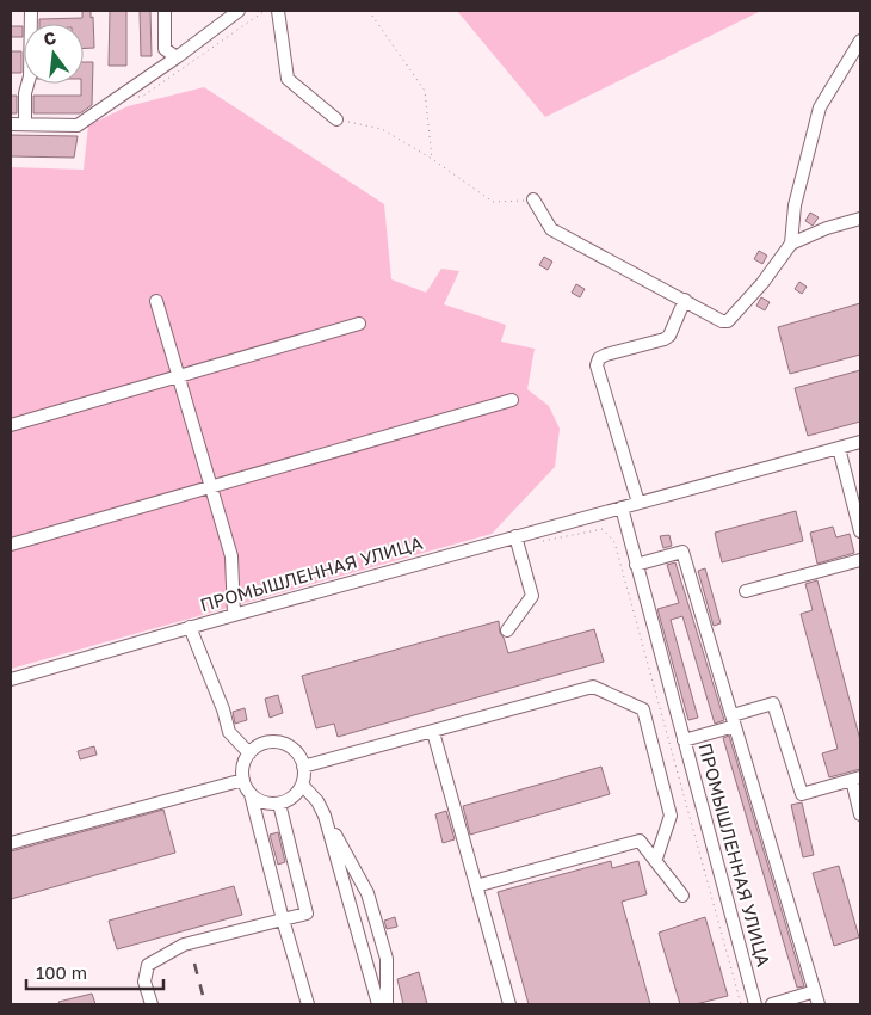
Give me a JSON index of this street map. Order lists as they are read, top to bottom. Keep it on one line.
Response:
{"streets":{"street":["ПРОМЫШЛЕННАЯ УЛИЦА"]},"scale_bar":"100 m","north":"top"}
